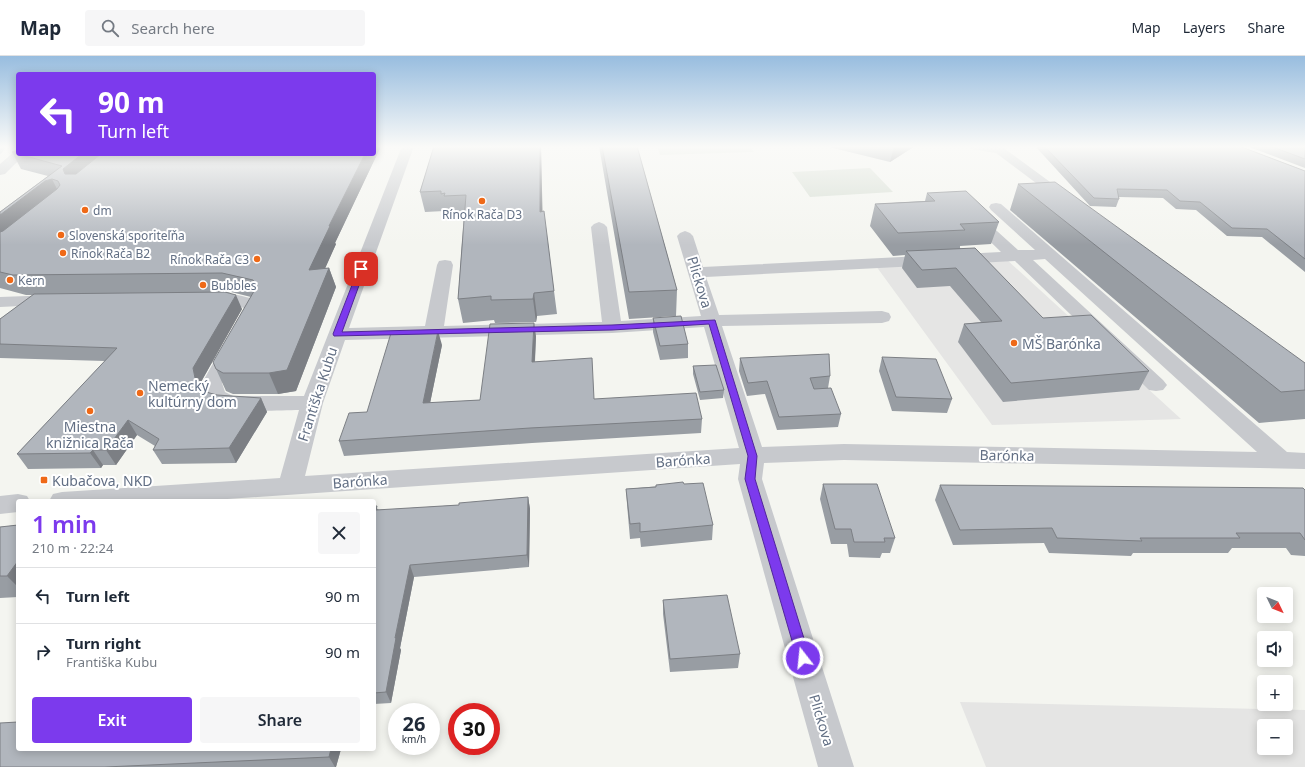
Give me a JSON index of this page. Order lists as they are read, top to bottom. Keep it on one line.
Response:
{"streets":{"street":["Plickova","Františka Kubu","Barónka"]},"crossings":[["Plickova","Barónka"],["Františka Kubu","Barónka"]],"places":{"other":["Rínok Rača D3","dm","Slovenská sporiteľňa","Rínok Rača B2","Rínok Rača C3","Kern","Bubbles","MŠ Barónka","Nemecký kultúrny dom","Miestna knižnica Rača"],"transit":["Kubačova, NKD"]},"north":"bottom right","page":{"header":"Map","search":"Search here","nav":["Map","Layers","Share"],"turn":["90 m","Turn left"],"heading":["1 min","210 m · 22:24"],"list":[{"name":"Turn left","value":"90 m"},{"name":"Turn right","note":"Františka Kubu","value":"90 m"}],"map_buttons":["+","−"],"buttons":["Exit","Share"],"speed":"26 km/h","limit":"30"}}
